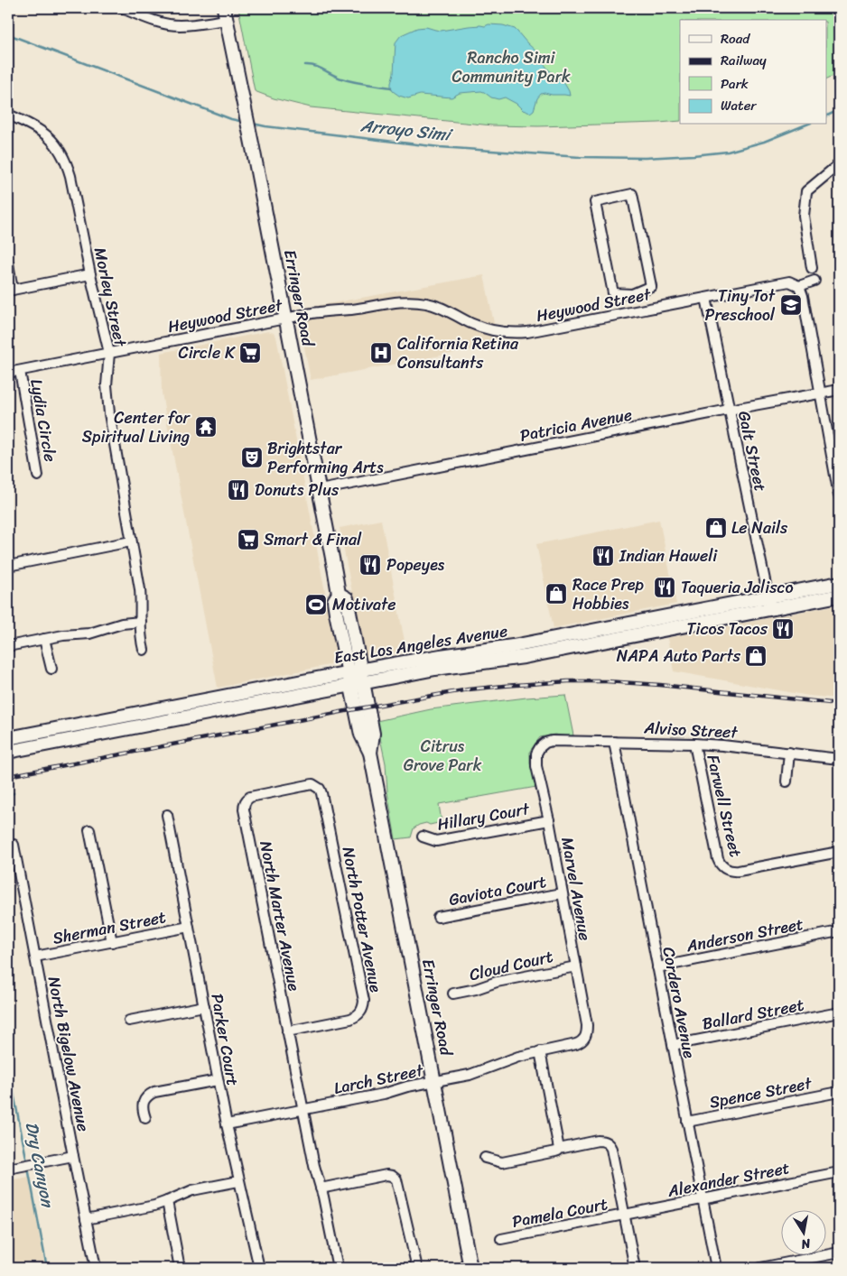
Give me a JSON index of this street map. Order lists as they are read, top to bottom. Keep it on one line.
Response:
{"streets":{"main road":["Erringer Road","East Los Angeles Avenue"],"street":["Morley Street","Heywood Street","Lydia Circle","Patricia Avenue","Galt Street","Alviso Street","Farwell Street","Hillary Court","Marvel Avenue","Gaviota Court","North Marter Avenue","North Potter Avenue","Sherman Street","Anderson Street","Cloud Court","Cordero Avenue","Ballard Street","Parker Court","North Bigelow Avenue","Larch Street","Spence Street","Alexander Street","Pamela Court"]},"crossings":[["Morley Street","Heywood Street"],["Erringer Road","Heywood Street"],["Erringer Road","Patricia Avenue"],["Erringer Road","East Los Angeles Avenue"],["Erringer Road","Larch Street"],["Heywood Street","Lydia Circle"],["Heywood Street","Galt Street"],["Patricia Avenue","Galt Street"],["Galt Street","East Los Angeles Avenue"],["Alviso Street","Farwell Street"],["Alviso Street","Marvel Avenue"],["Alviso Street","Cordero Avenue"],["Hillary Court","Marvel Avenue"],["Marvel Avenue","Gaviota Court"],["Marvel Avenue","Cloud Court"],["Marvel Avenue","Larch Street"],["North Marter Avenue","North Potter Avenue"],["North Marter Avenue","Larch Street"],["Sherman Street","Parker Court"],["Sherman Street","North Bigelow Avenue"],["Anderson Street","Cordero Avenue"],["Cordero Avenue","Ballard Street"],["Cordero Avenue","Spence Street"],["Cordero Avenue","Alexander Street"],["Parker Court","Larch Street"],["Alexander Street","Pamela Court"]],"water":["Arroyo Simi","Dry Canyon"],"parks":["Rancho Simi Community Park","Citrus Grove Park"],"places":{"school or university":["Tiny Tot Preschool"],"supermarket":["Circle K","Smart & Final"],"hospital":["California Retina Consultants"],"temple":["Center for Spiritual Living"],"theatre":["Brightstar Performing Arts"],"restaurant":["Donuts Plus","Indian Haweli","Popeyes","Taqueria Jalisco","Ticos Tacos"],"shop":["Le Nails","Race Prep Hobbies","NAPA Auto Parts"],"sports":["Motivate"]},"legend":["Road","Railway","Park","Water"],"north":"bottom"}
